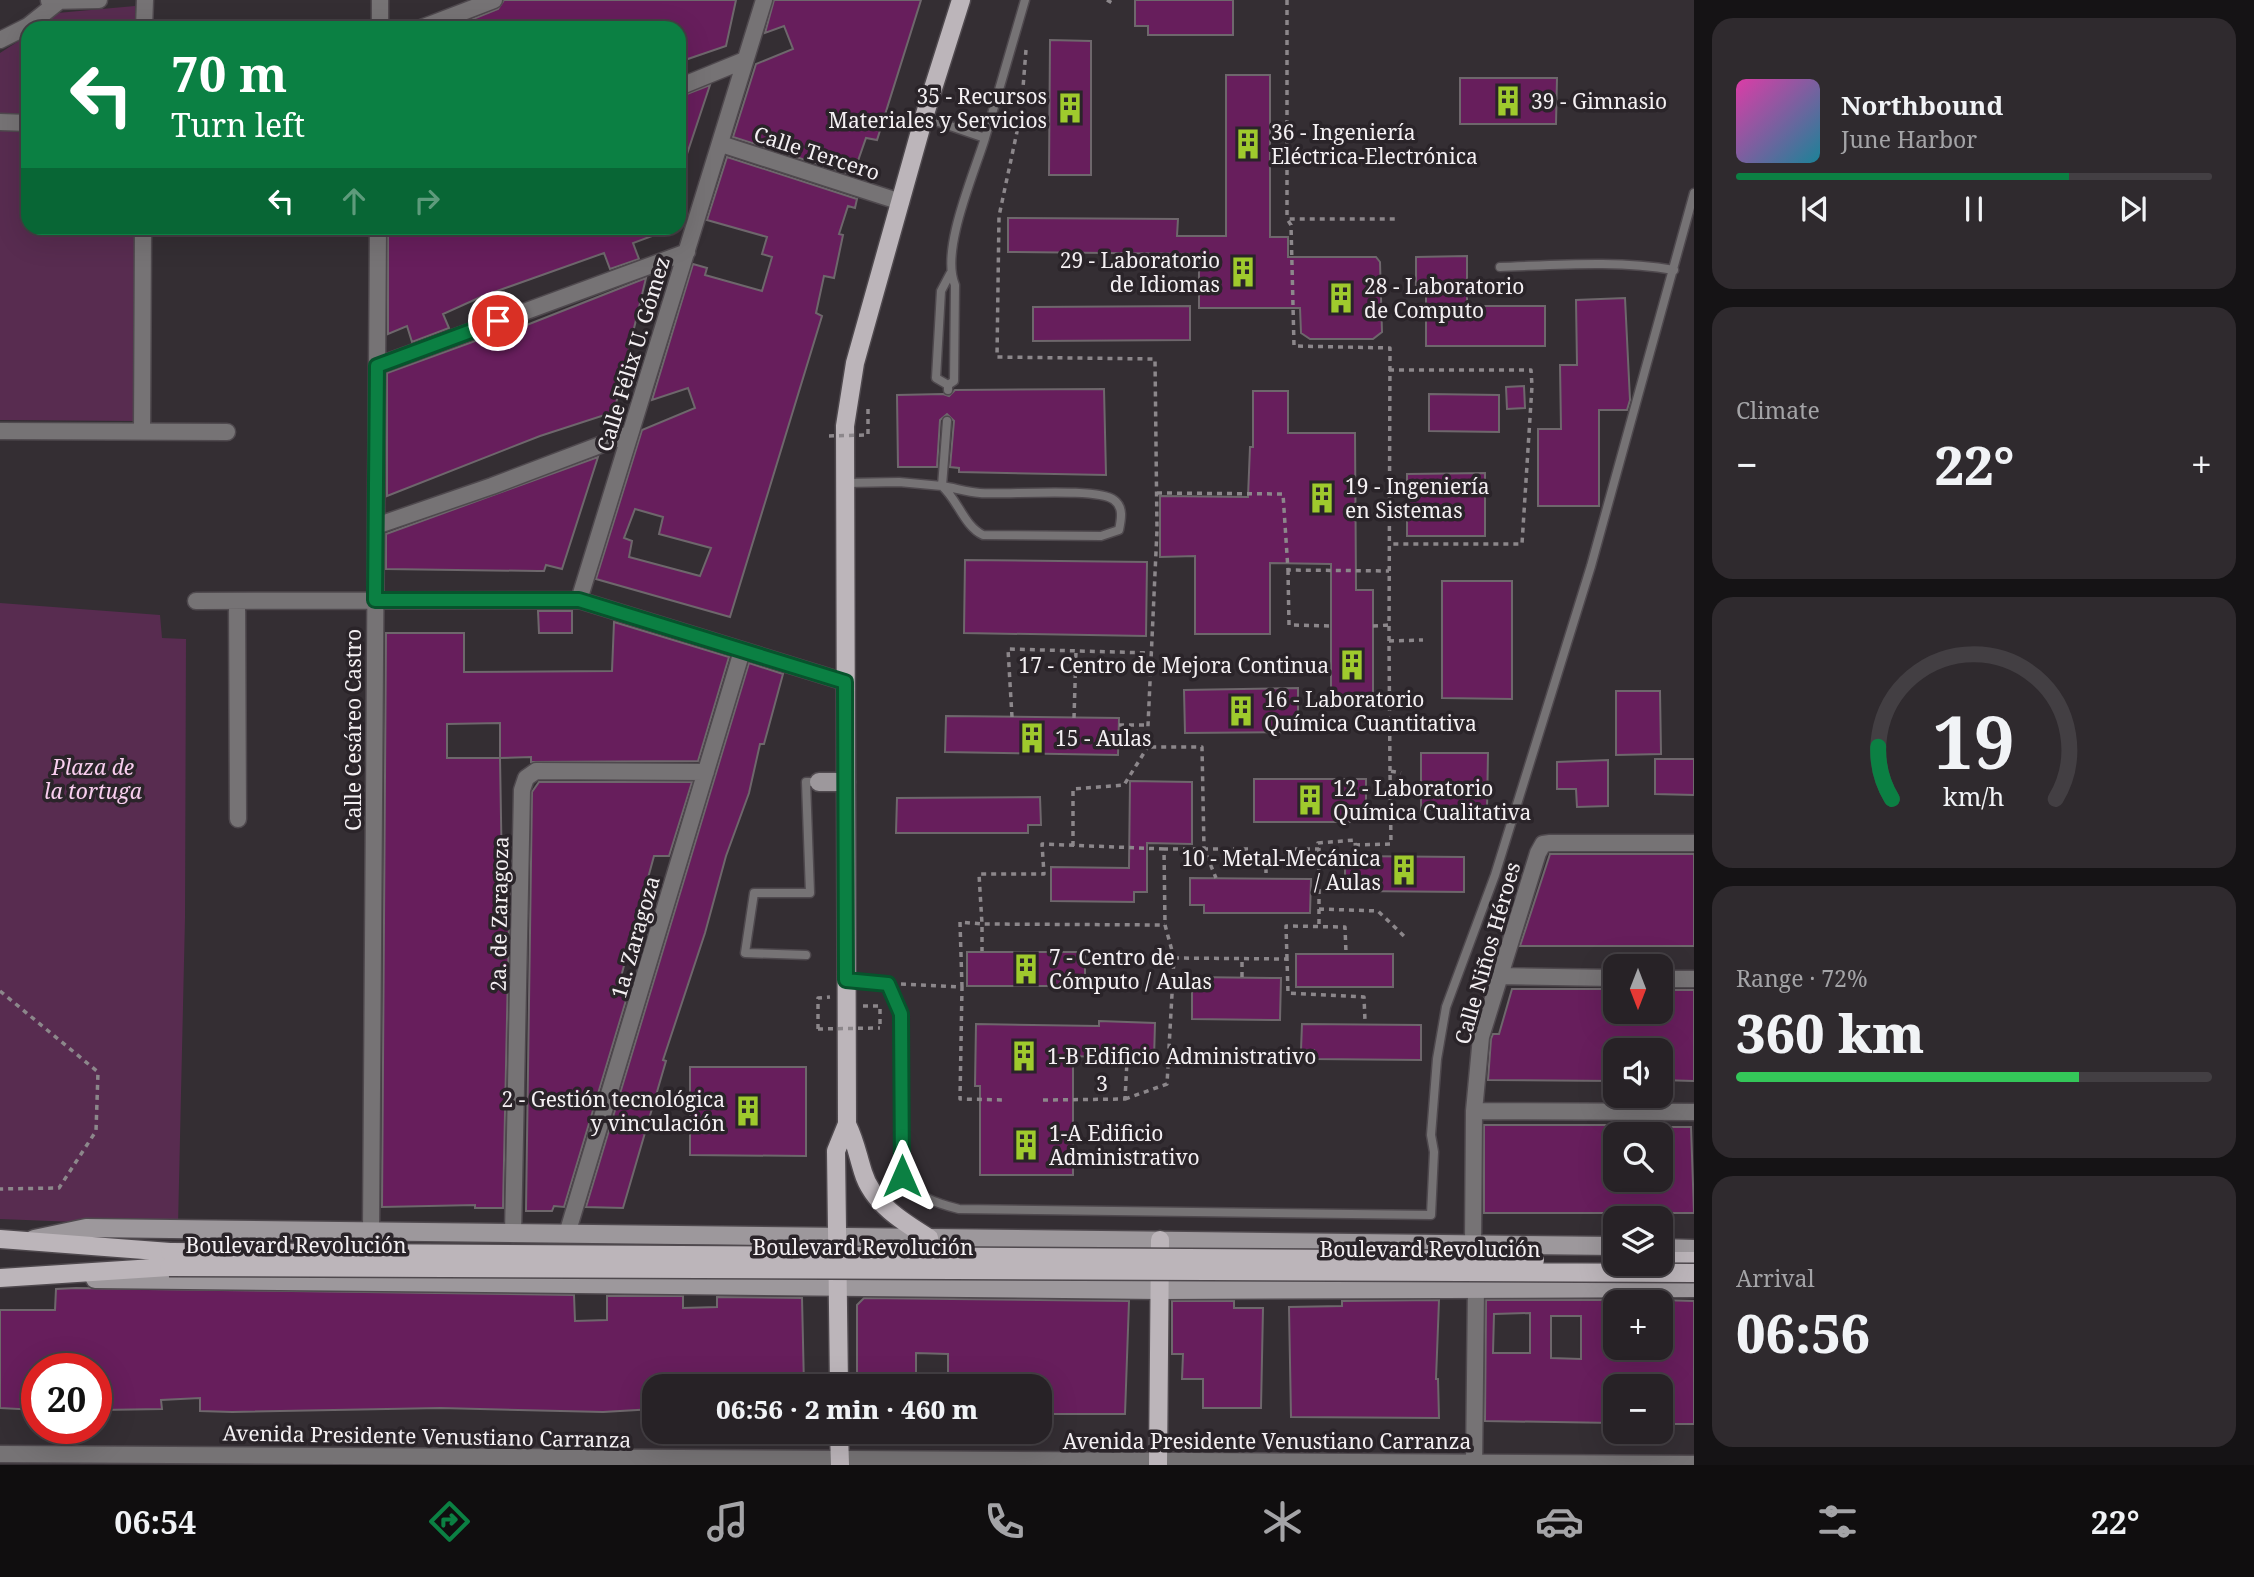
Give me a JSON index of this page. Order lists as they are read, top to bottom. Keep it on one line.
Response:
{"streets":{"main road":["Boulevard Revolución"],"street":["Calle Tercero","Calle Félix U. Gómez","Calle Cesáreo Castro","2a. de Zaragoza","1a. Zaragoza","Calle Niños Héroes","Avenida Presidente Venustiano Carranza"],"path":["3"]},"crossings":[["Calle Tercero","Calle Félix U. Gómez"],["Calle Cesáreo Castro","Boulevard Revolución"],["2a. de Zaragoza","1a. Zaragoza"],["2a. de Zaragoza","Boulevard Revolución"],["1a. Zaragoza","Boulevard Revolución"],["Calle Niños Héroes","Boulevard Revolución"]],"parks":["Plaza de la tortuga"],"places":{"building":["39 - Gimnasio","35 - Recursos Materiales y Servicios","36 - Ingeniería Eléctrica-Electrónica","29 - Laboratorio de Idiomas","28 - Laboratorio de Computo","19 - Ingeniería en Sistemas","17 - Centro de Mejora Continua","16 - Laboratorio Química Cuantitativa","15 - Aulas","12 - Laboratorio Química Cualitativa","10 - Metal-Mecánica / Aulas","7 - Centro de Cómputo / Aulas","1-B Edificio Administrativo","2 - Gestión tecnológica y vinculación","1-A Edificio Administrativo"]},"north":"bottom","page":{"turn":["70 m","Turn left"],"song":["Northbound","June Harbor"],"tile":["Climate",["Range · 72%","360 km"],["Arrival","06:56"]],"heat":["−","22°","+"],"map_buttons":["+","−"],"limit":"20","trip":"06:56 · 2 min · 460 m","tabs":["06:54","22°"],"gauge":["19","km/h"]}}
